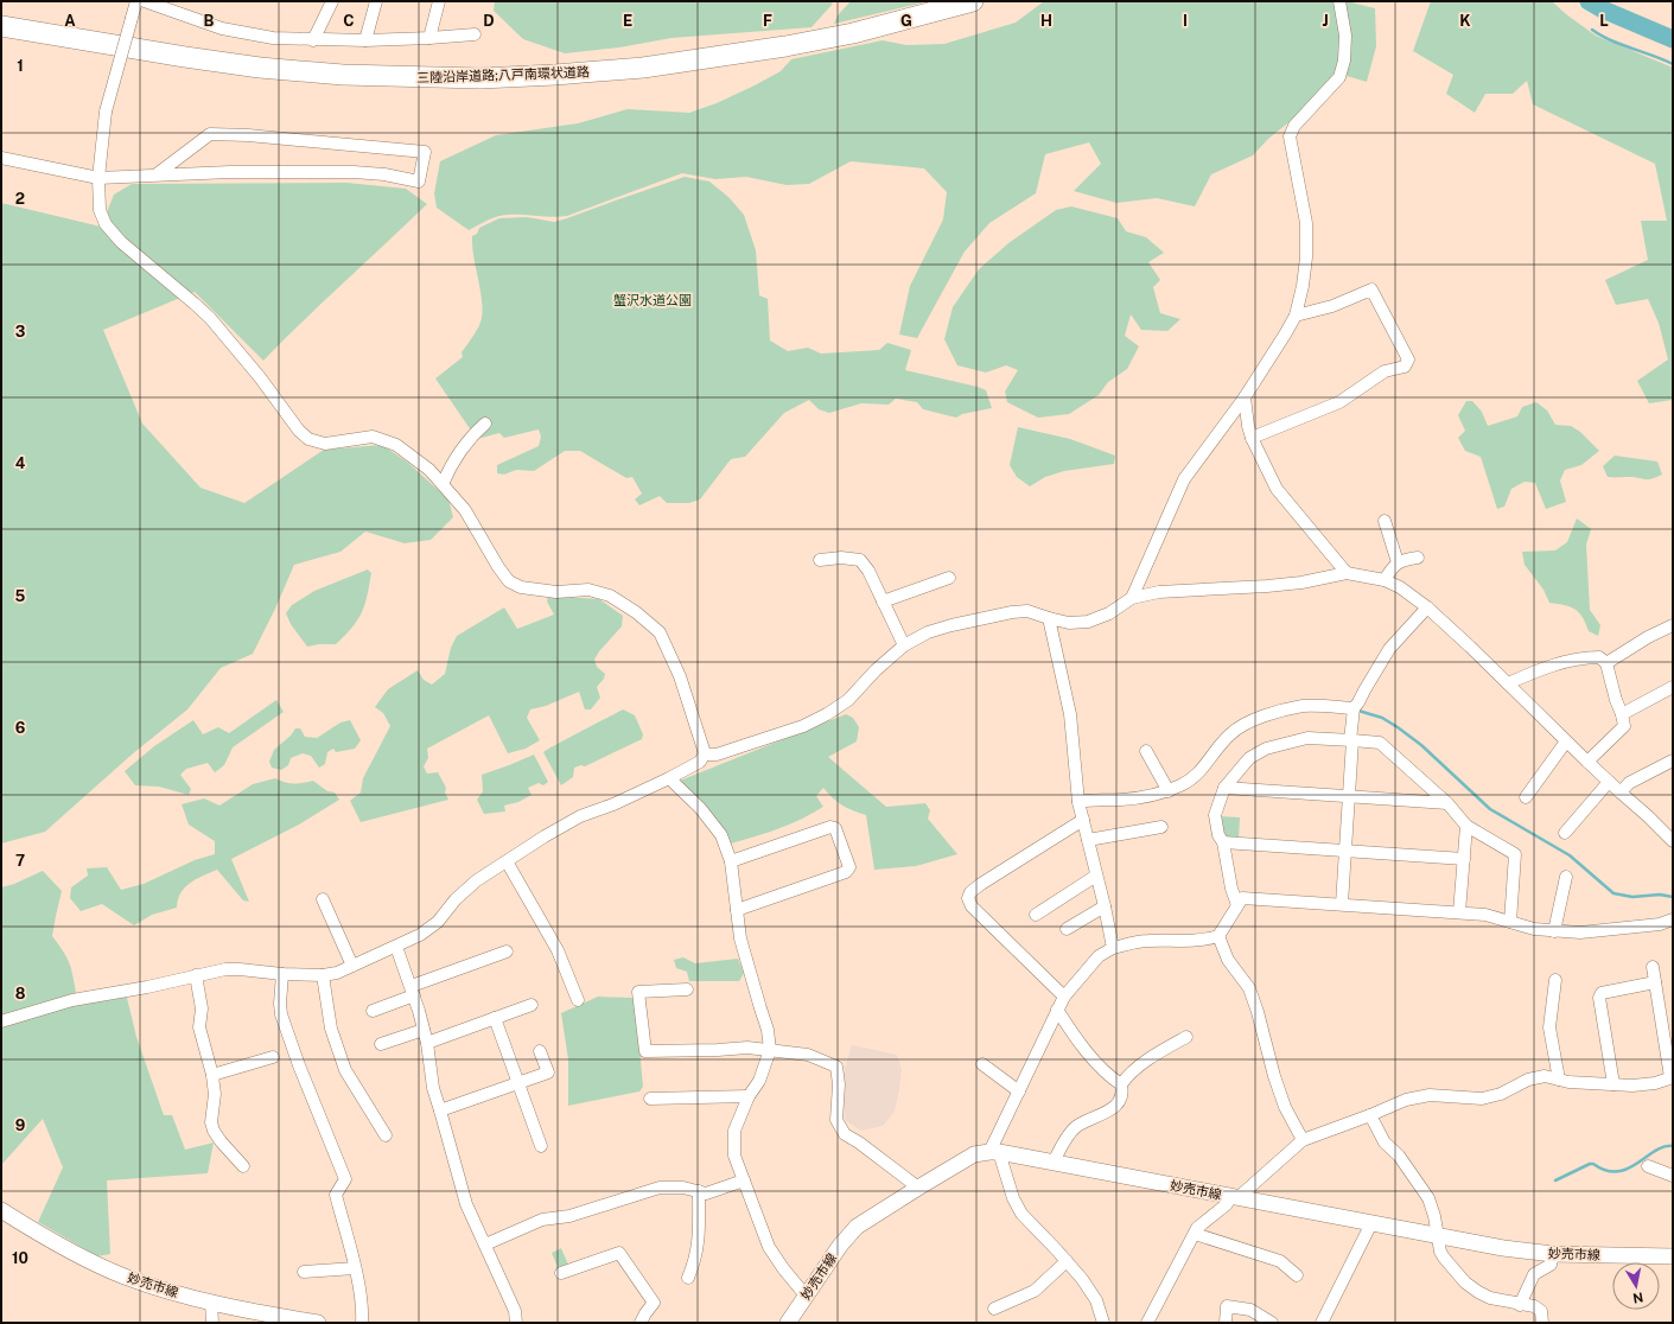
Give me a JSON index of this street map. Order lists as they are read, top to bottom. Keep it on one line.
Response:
{"streets":{"highway":["三陸沿岸道路;八戸南環状道路"],"main road":["妙売市線"]},"parks":["蟹沢水道公園"],"north":"bottom","grid":{"columns":["A","B","C","D","E","F","G","H","I","J","K","L"],"rows":["1","2","3","4","5","6","7","8","9","10"]}}
